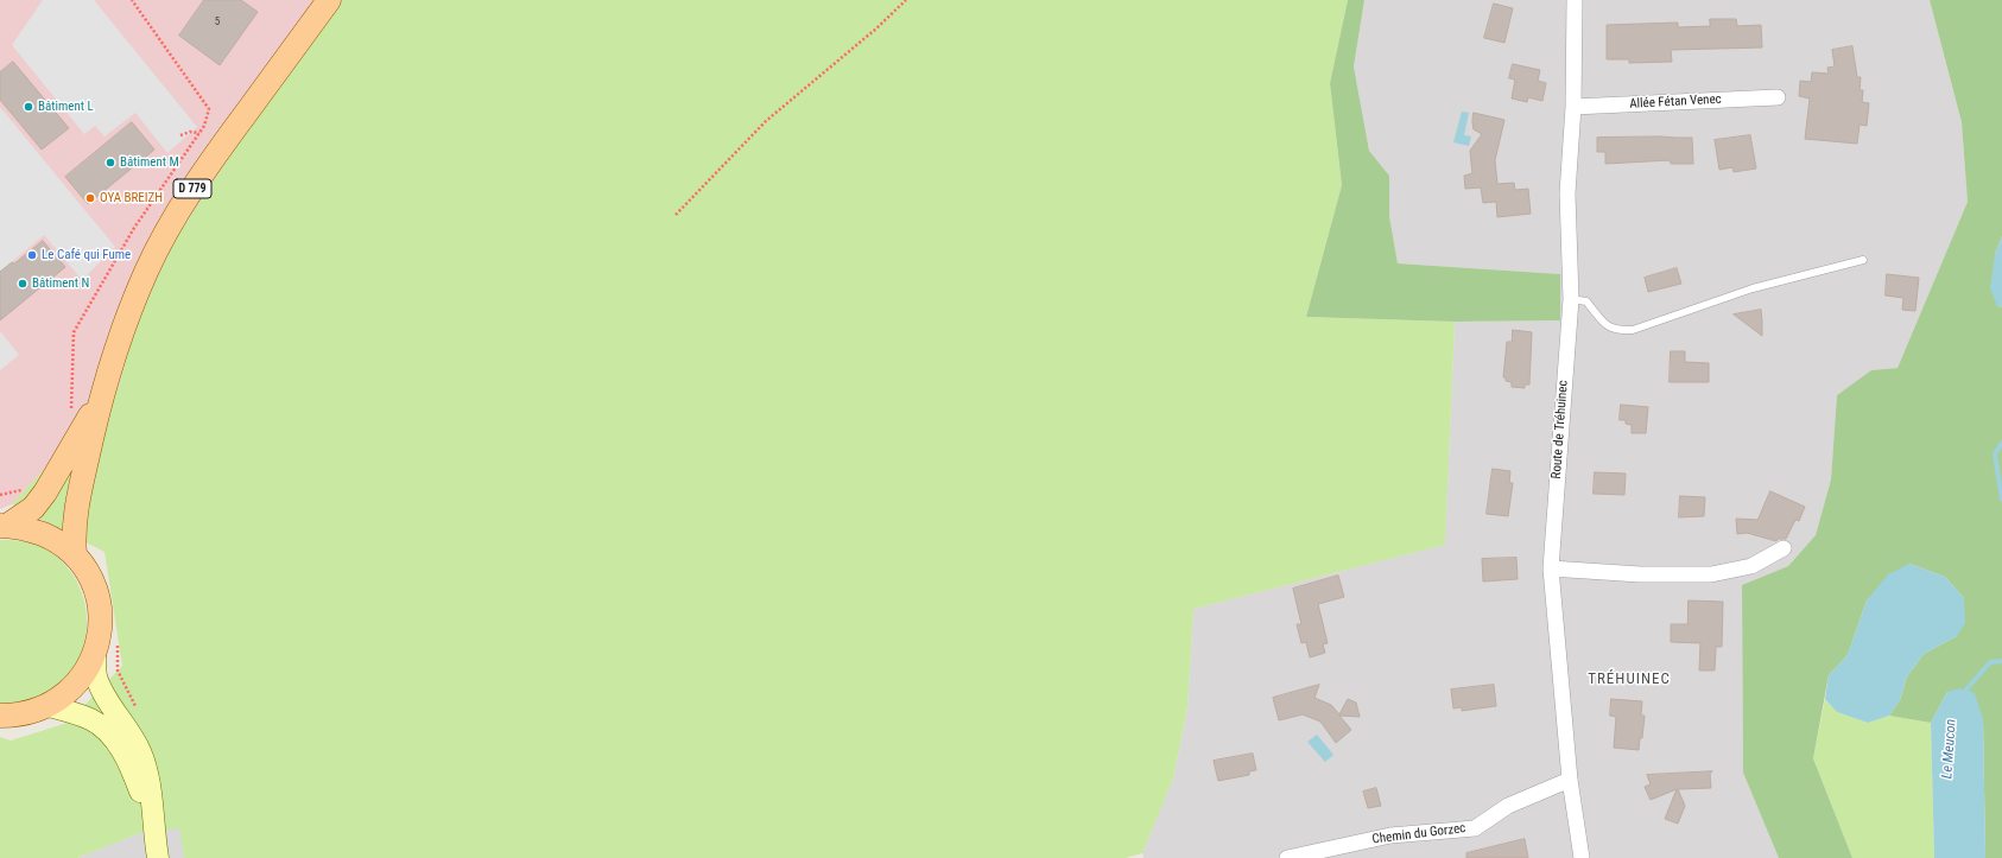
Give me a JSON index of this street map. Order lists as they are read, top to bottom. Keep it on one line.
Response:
{"streets":{"main road":["D 779"],"street":["Allée Fétan Venec","Route de Tréhuinec","Chemin du Gorzec"]},"crossings":[["Allée Fétan Venec","Route de Tréhuinec"],["Route de Tréhuinec","Chemin du Gorzec"]],"districts":["TRÉHUINEC"],"water":["Le Meucon"],"places":["Bâtiment L","Bâtiment M","OYA BREIZH","Le Café qui Fume","Bâtiment N"],"house_numbers":["5"]}
